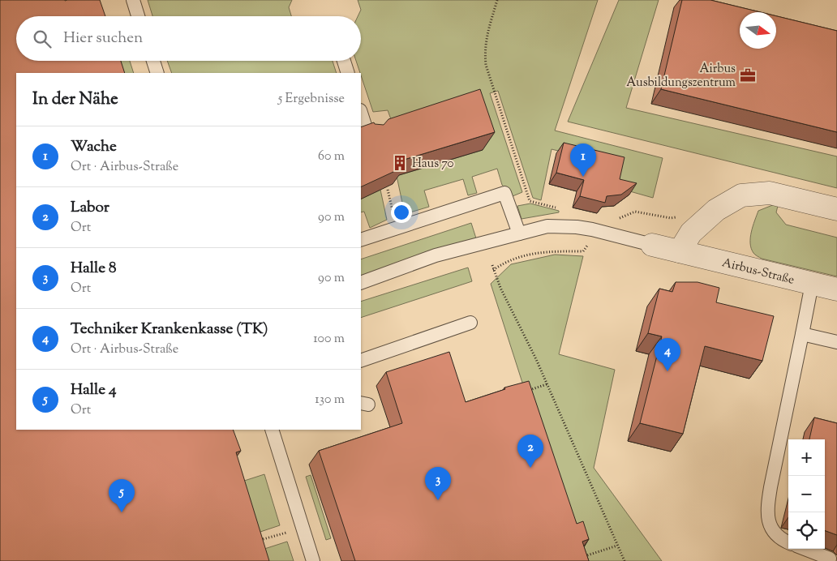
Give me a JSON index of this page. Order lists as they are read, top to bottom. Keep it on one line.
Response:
{"streets":{"street":["Airbus-Straße"]},"places":{"office":["Airbus Ausbildungszentrum"],"building":["Haus 70"]},"north":"right","page":{"search":"Hier suchen","heading":["In der Nähe","5 Ergebnisse"],"list":[{"mark":"1","name":"Wache","note":"Ort · Airbus-Straße","value":"60 m"},{"mark":"2","name":"Labor","note":"Ort","value":"90 m"},{"mark":"3","name":"Halle 8","note":"Ort","value":"90 m"},{"mark":"4","name":"Techniker Krankenkasse (TK)","note":"Ort · Airbus-Straße","value":"100 m"},{"mark":"5","name":"Halle 4","note":"Ort","value":"130 m"}],"pins":["1","4","2","3","5"],"map_buttons":["+","−"]}}
